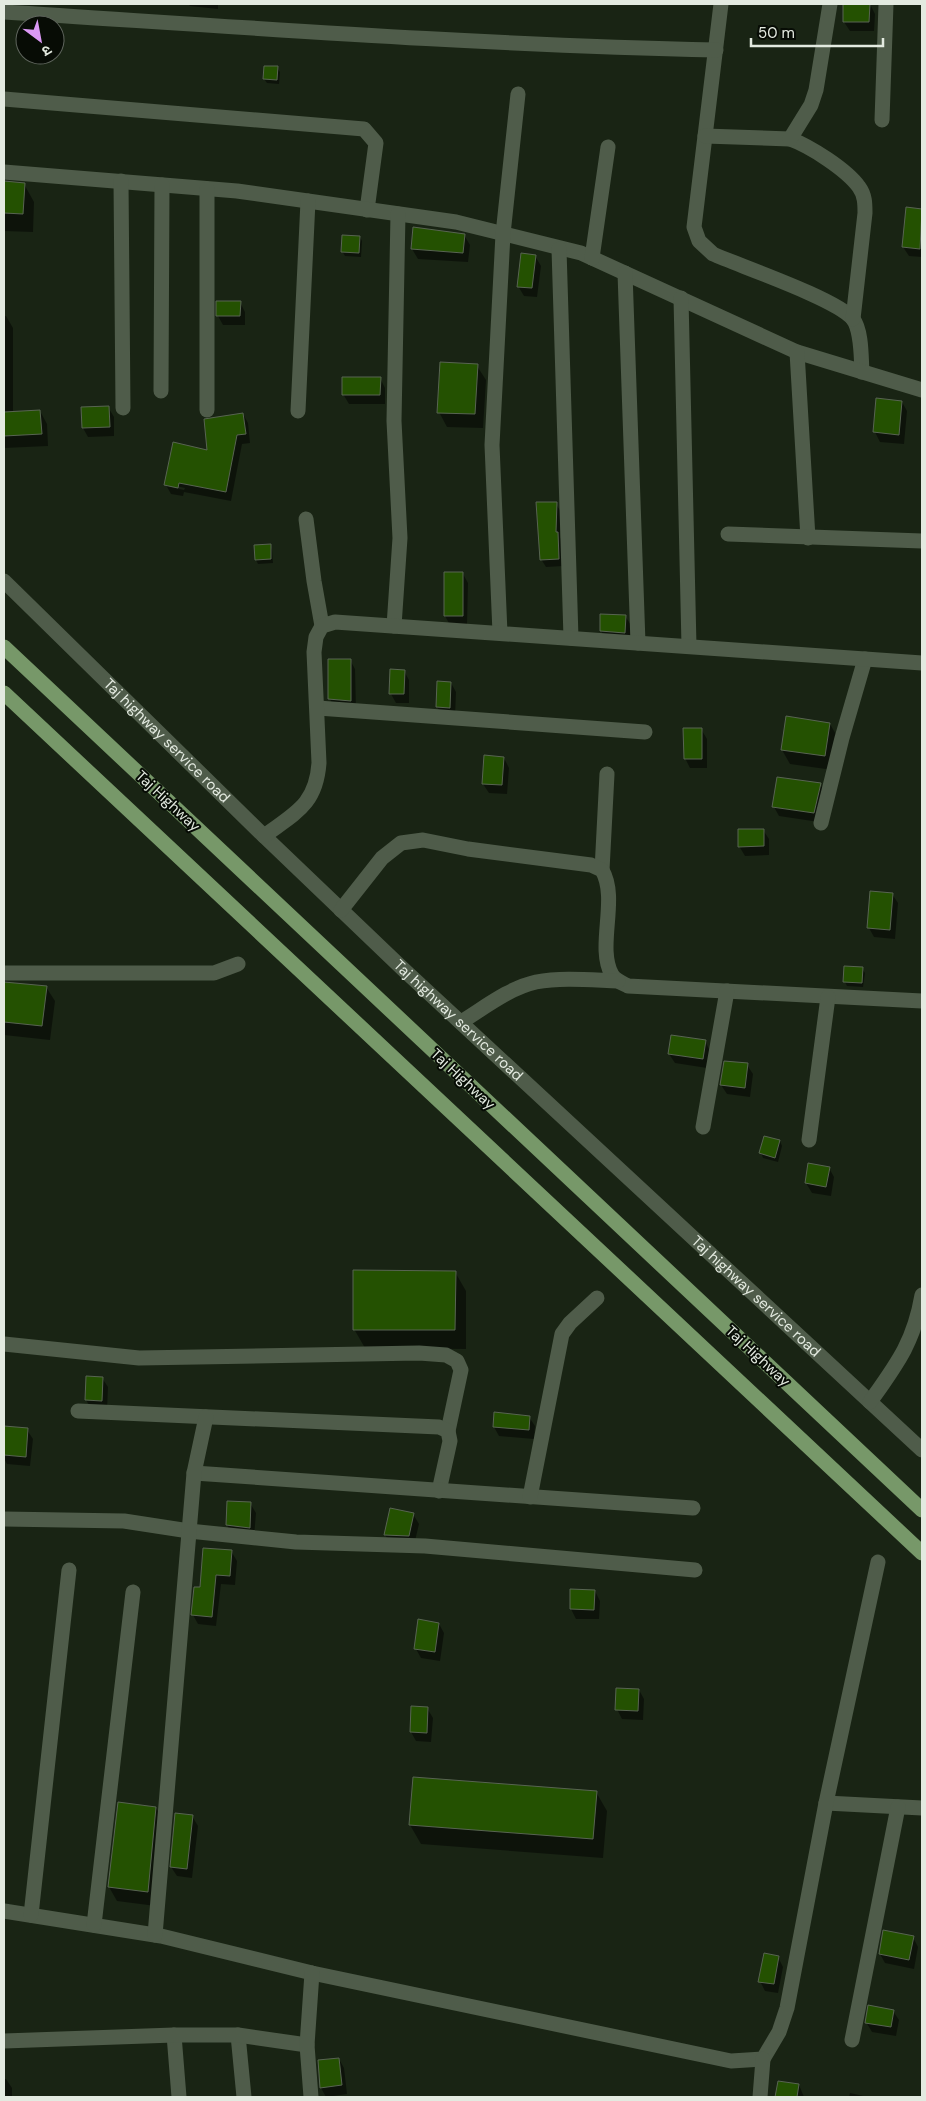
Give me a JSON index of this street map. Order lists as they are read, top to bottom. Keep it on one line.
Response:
{"streets":{"main road":["Taj Highway"],"street":["Taj highway service road"]},"scale_bar":"50 m","north":"bottom right"}
